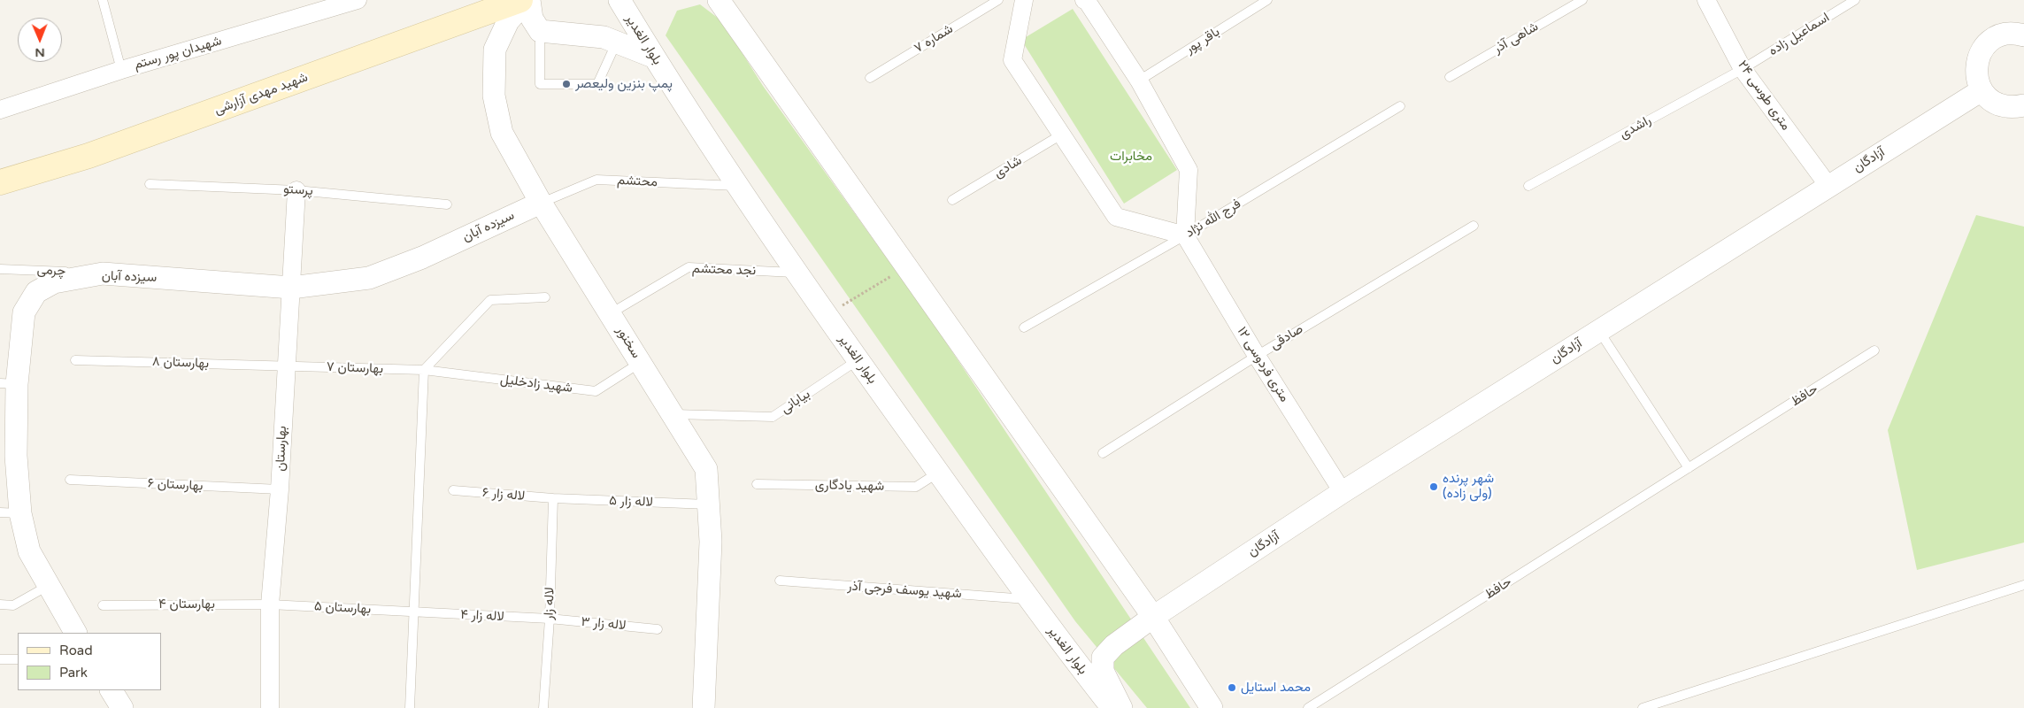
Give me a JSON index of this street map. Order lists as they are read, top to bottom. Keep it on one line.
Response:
{"streets":{"main road":["شهید مهدی آزارشی"],"street":["بلوار الغدیر","شهیدان پور رستم","۲۴ متری طوسی","آزادگان","سیزده آبان","سخنور","۱۲ متری فردوسی","بهارستان"],"lane":["اسماعیل زاده","شاهی آذر","شماره ۷","باقر پور","راشدی","شادی","محتشم","پرستو","فرج الله نژاد","نجد محتشم","چرمی","صادقی","بهارستان ۸","بهارستان ۷","شهید زادخلیل","حافظ","بیابانی","بهارستان ۶","شهید یادگاری","لاله زار ۶","لاله زار ۵","شهید یوسف فرجی آذر","لاله زار","بهارستان ۴","بهارستان ۵","لاله زار ۴","لاله زار ۳"]},"crossings":[["اسماعیل زاده","۲۴ متری طوسی"],["اسماعیل زاده","راشدی"],["بلوار الغدیر","محتشم"],["بلوار الغدیر","نجد محتشم"],["بلوار الغدیر","بیابانی"],["بلوار الغدیر","شهید یادگاری"],["بلوار الغدیر","شهید یوسف فرجی آذر"],["۲۴ متری طوسی","راشدی"],["۲۴ متری طوسی","آزادگان"],["آزادگان","۱۲ متری فردوسی"],["محتشم","سیزده آبان"],["محتشم","سخنور"],["پرستو","بهارستان"],["فرج الله نژاد","۱۲ متری فردوسی"],["سیزده آبان","چرمی"],["سیزده آبان","سخنور"],["سیزده آبان","بهارستان"],["نجد محتشم","سخنور"],["صادقی","۱۲ متری فردوسی"],["سخنور","شهید زادخلیل"],["سخنور","بیابانی"],["سخنور","لاله زار ۵"],["بهارستان ۸","بهارستان ۷"],["بهارستان ۸","بهارستان"],["بهارستان ۷","شهید زادخلیل"],["بهارستان ۷","بهارستان"],["بهارستان","بهارستان ۶"],["بهارستان","بهارستان ۴"],["بهارستان","بهارستان ۵"],["لاله زار ۶","لاله زار ۵"],["لاله زار ۶","لاله زار"],["لاله زار ۵","لاله زار"],["لاله زار","لاله زار ۴"],["لاله زار","لاله زار ۳"],["بهارستان ۴","بهارستان ۵"],["بهارستان ۵","لاله زار ۴"],["لاله زار ۴","لاله زار ۳"]],"parks":["مخابرات"],"places":["پمپ بنزین ولیعصر","شهر پرنده (ولی زاده)","محمد استایل"],"legend":["Road","Park"],"north":"bottom"}
